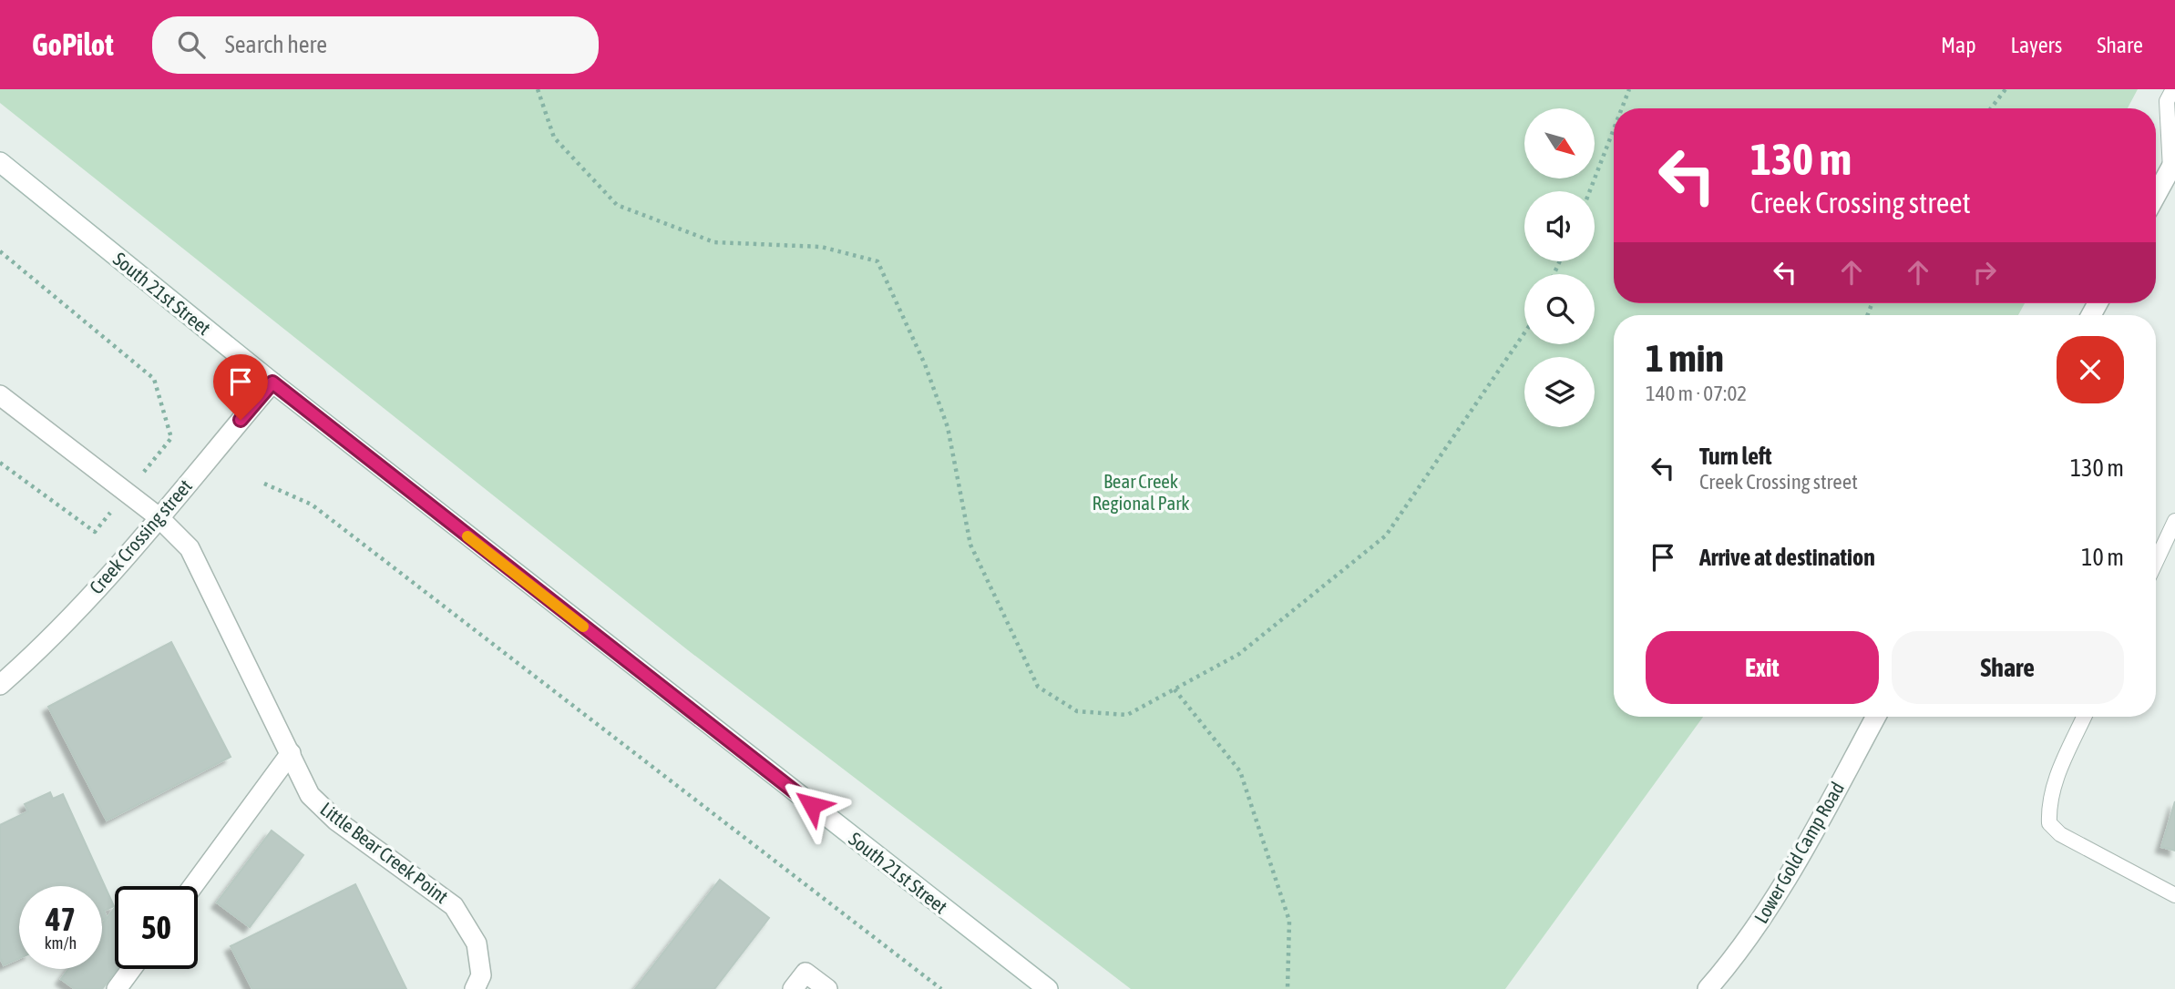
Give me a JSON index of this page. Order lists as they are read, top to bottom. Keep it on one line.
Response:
{"streets":{"street":["South 21st Street","Creek Crossing street","Little Bear Creek Point","Lower Gold Camp Road"]},"crossings":[["South 21st Street","Creek Crossing street"],["Creek Crossing street","Little Bear Creek Point"]],"parks":["Bear Creek Regional Park"],"north":"bottom right","page":{"header":"GoPilot","search":"Search here","nav":["Map","Layers","Share"],"turn":["130 m","Creek Crossing street"],"heading":["1 min","140 m · 07:02"],"list":[{"name":"Turn left","note":"Creek Crossing street","value":"130 m"},{"name":"Arrive at destination","value":"10 m"}],"buttons":["Exit","Share"],"speed":"47 km/h","limit":"50"}}
